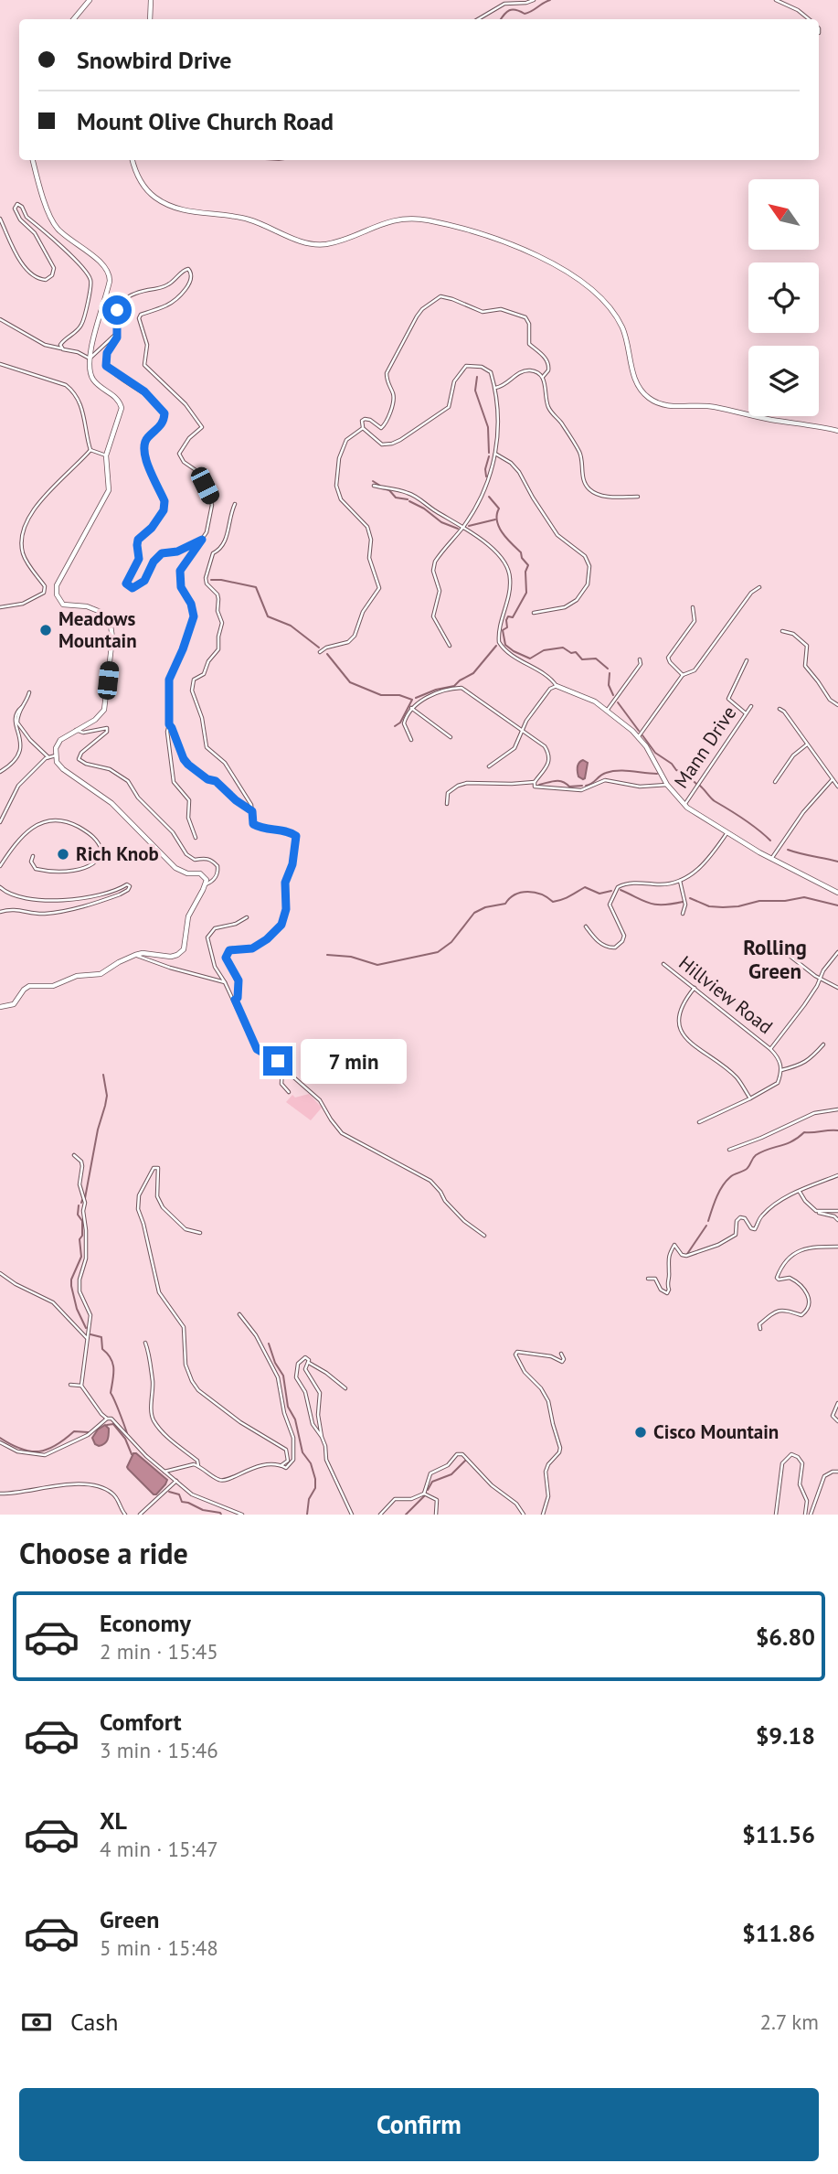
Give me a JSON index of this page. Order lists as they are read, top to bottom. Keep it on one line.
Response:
{"streets":{"street":["Mann Drive","Hillview Road"]},"districts":["Rolling Green"],"places":["Meadows Mountain","Rich Knob","Cisco Mountain"],"north":"top left","page":{"banner":["Snowbird Drive","Mount Olive Church Road"],"bubble":"7 min","heading":"Choose a ride","list":[{"name":"Economy","note":"2 min · 15:45","value":"$6.80"},{"name":"Comfort","note":"3 min · 15:46","value":"$9.18"},{"name":"XL","note":"4 min · 15:47","value":"$11.56"},{"name":"Green","note":"5 min · 15:48","value":"$11.86"}],"pay":["Cash","2.7 km"],"buttons":"Confirm"}}
